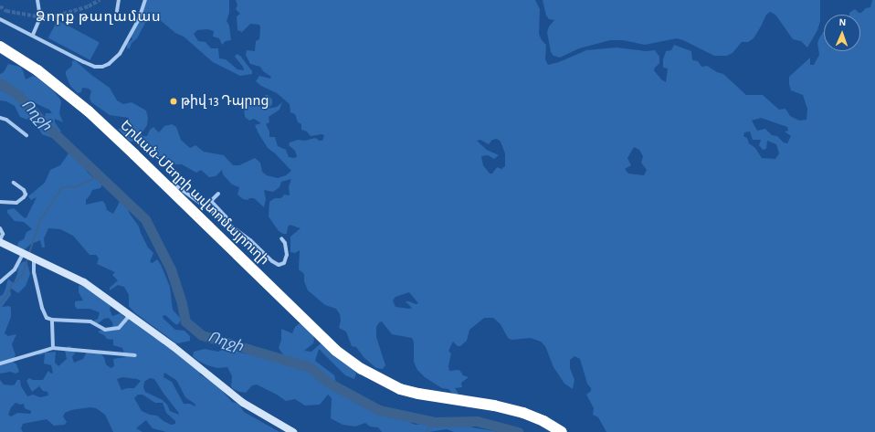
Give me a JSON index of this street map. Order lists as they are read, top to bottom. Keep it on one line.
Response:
{"streets":{"highway":["Երևան-Մեղրի ավտոմայրուղի"]},"districts":["Ձորք թաղամաս"],"water":["Ողջի"],"places":["թիվ 13 Դպրոց"],"north":"top"}
